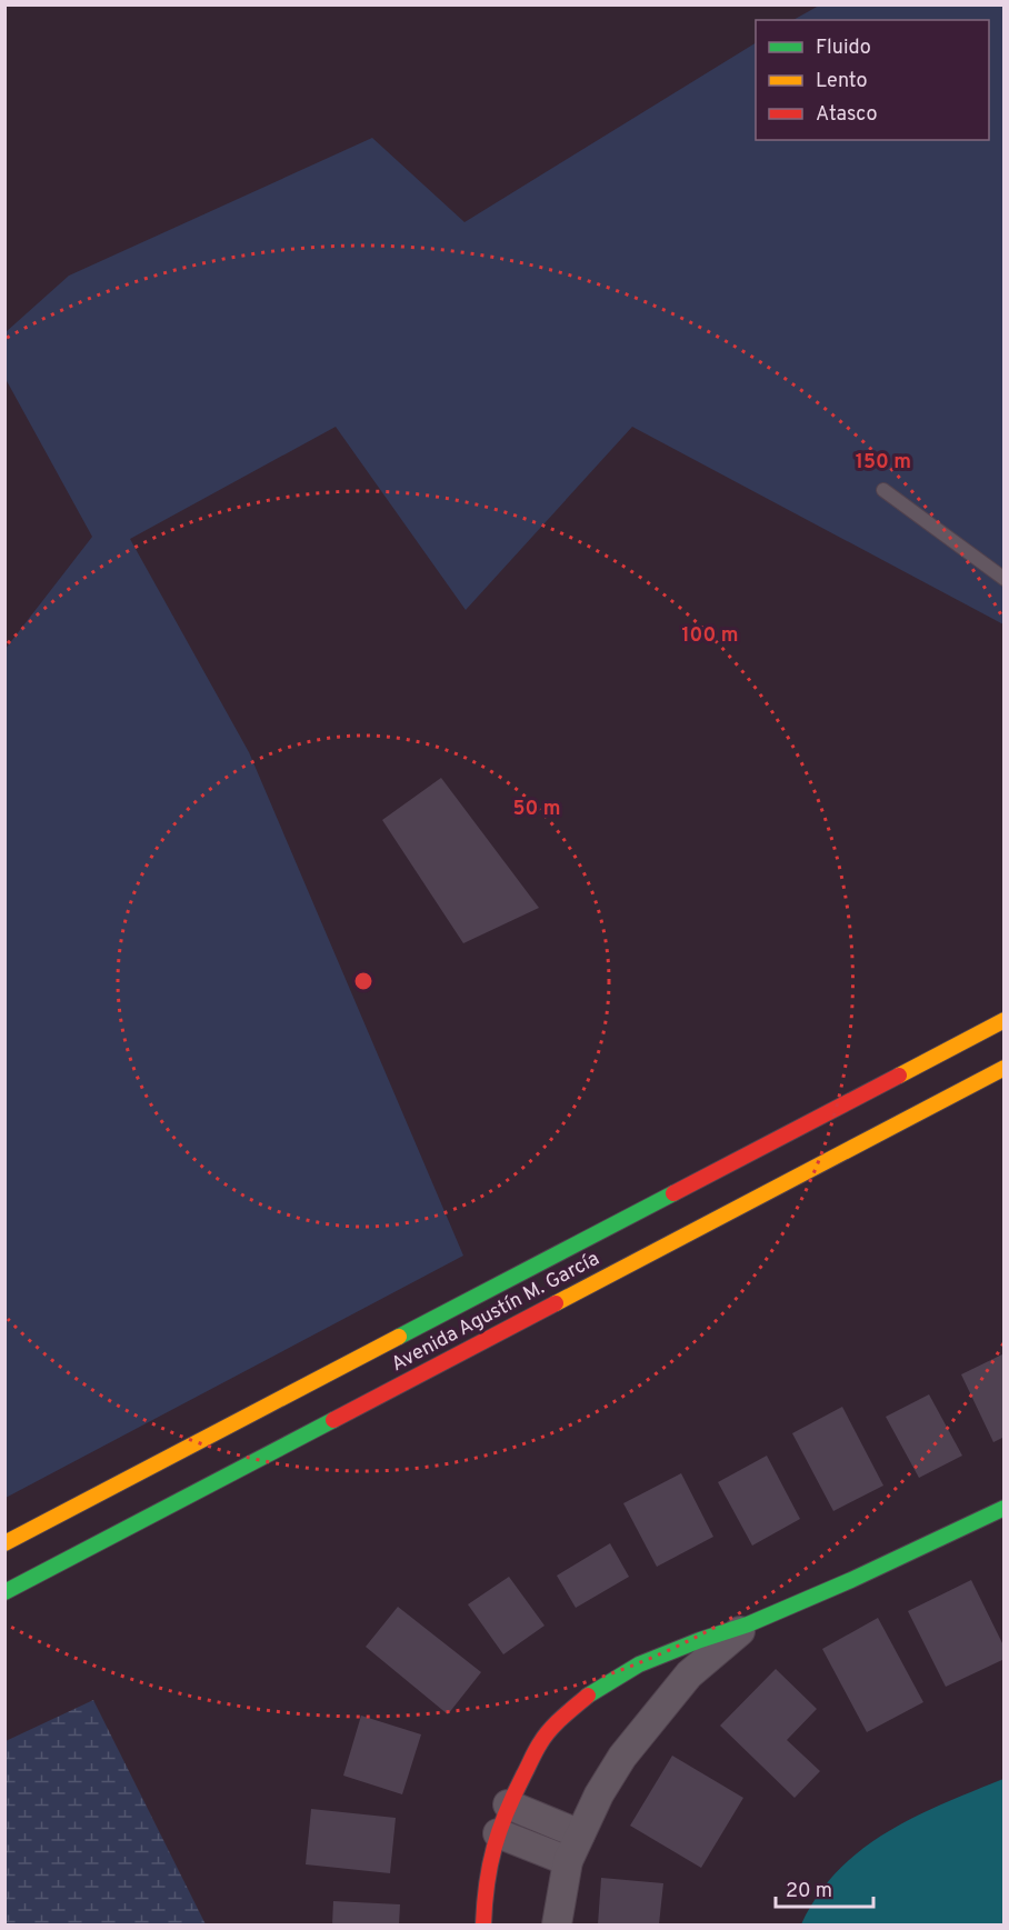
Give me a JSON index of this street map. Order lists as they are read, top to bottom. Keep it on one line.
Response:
{"streets":{"main road":["Avenida Agustín M. García"]},"legend":["Fluido","Lento","Atasco"],"scale_bar":"20 m","rings":["150 m","100 m","50 m"]}
